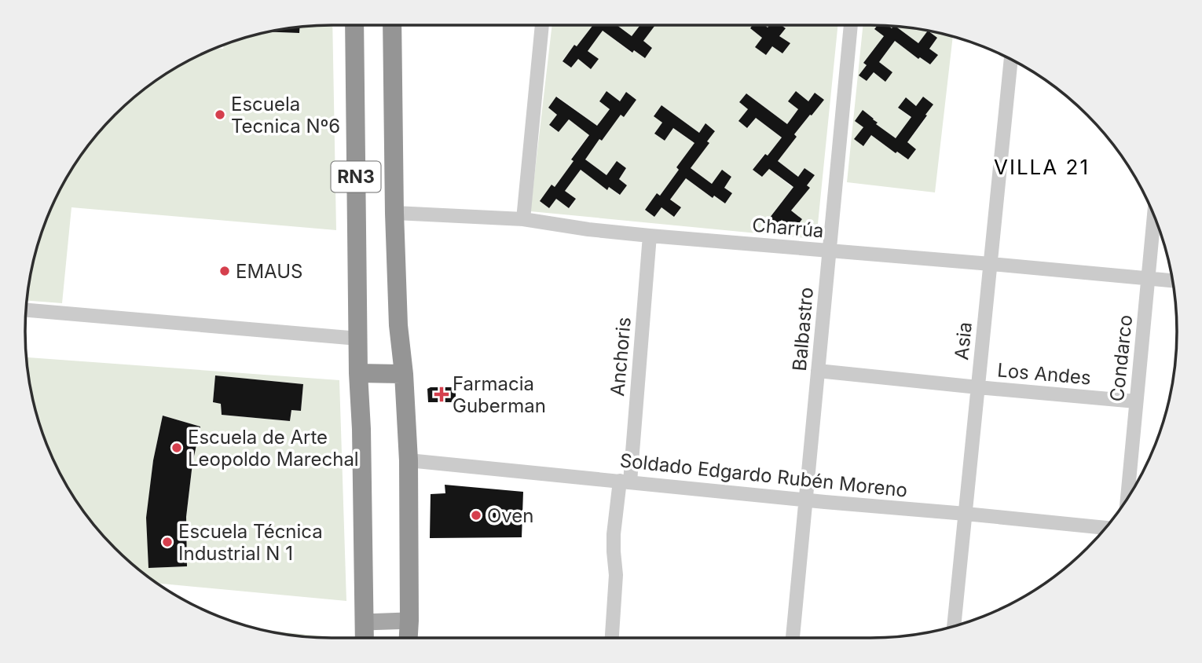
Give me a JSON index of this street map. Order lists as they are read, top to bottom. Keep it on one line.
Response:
{"streets":{"highway":["RN3"],"street":["Charrúa","Balbastro","Asia","Anchoris","Condarco","Los Andes","Soldado Edgardo Rubén Moreno"]},"crossings":[["RN3","Charrúa"],["RN3","Soldado Edgardo Rubén Moreno"],["Charrúa","Balbastro"],["Charrúa","Asia"],["Charrúa","Anchoris"],["Charrúa","Condarco"],["Balbastro","Los Andes"],["Balbastro","Soldado Edgardo Rubén Moreno"],["Asia","Los Andes"],["Asia","Soldado Edgardo Rubén Moreno"],["Anchoris","Soldado Edgardo Rubén Moreno"],["Condarco","Los Andes"]],"districts":["VILLA 21"],"places":{"other":["Escuela Tecnica Nº6","EMAUS","Escuela de Arte Leopoldo Marechal","Oven","Escuela Técnica Industrial N 1"],"health":["Farmacia Guberman"]}}
